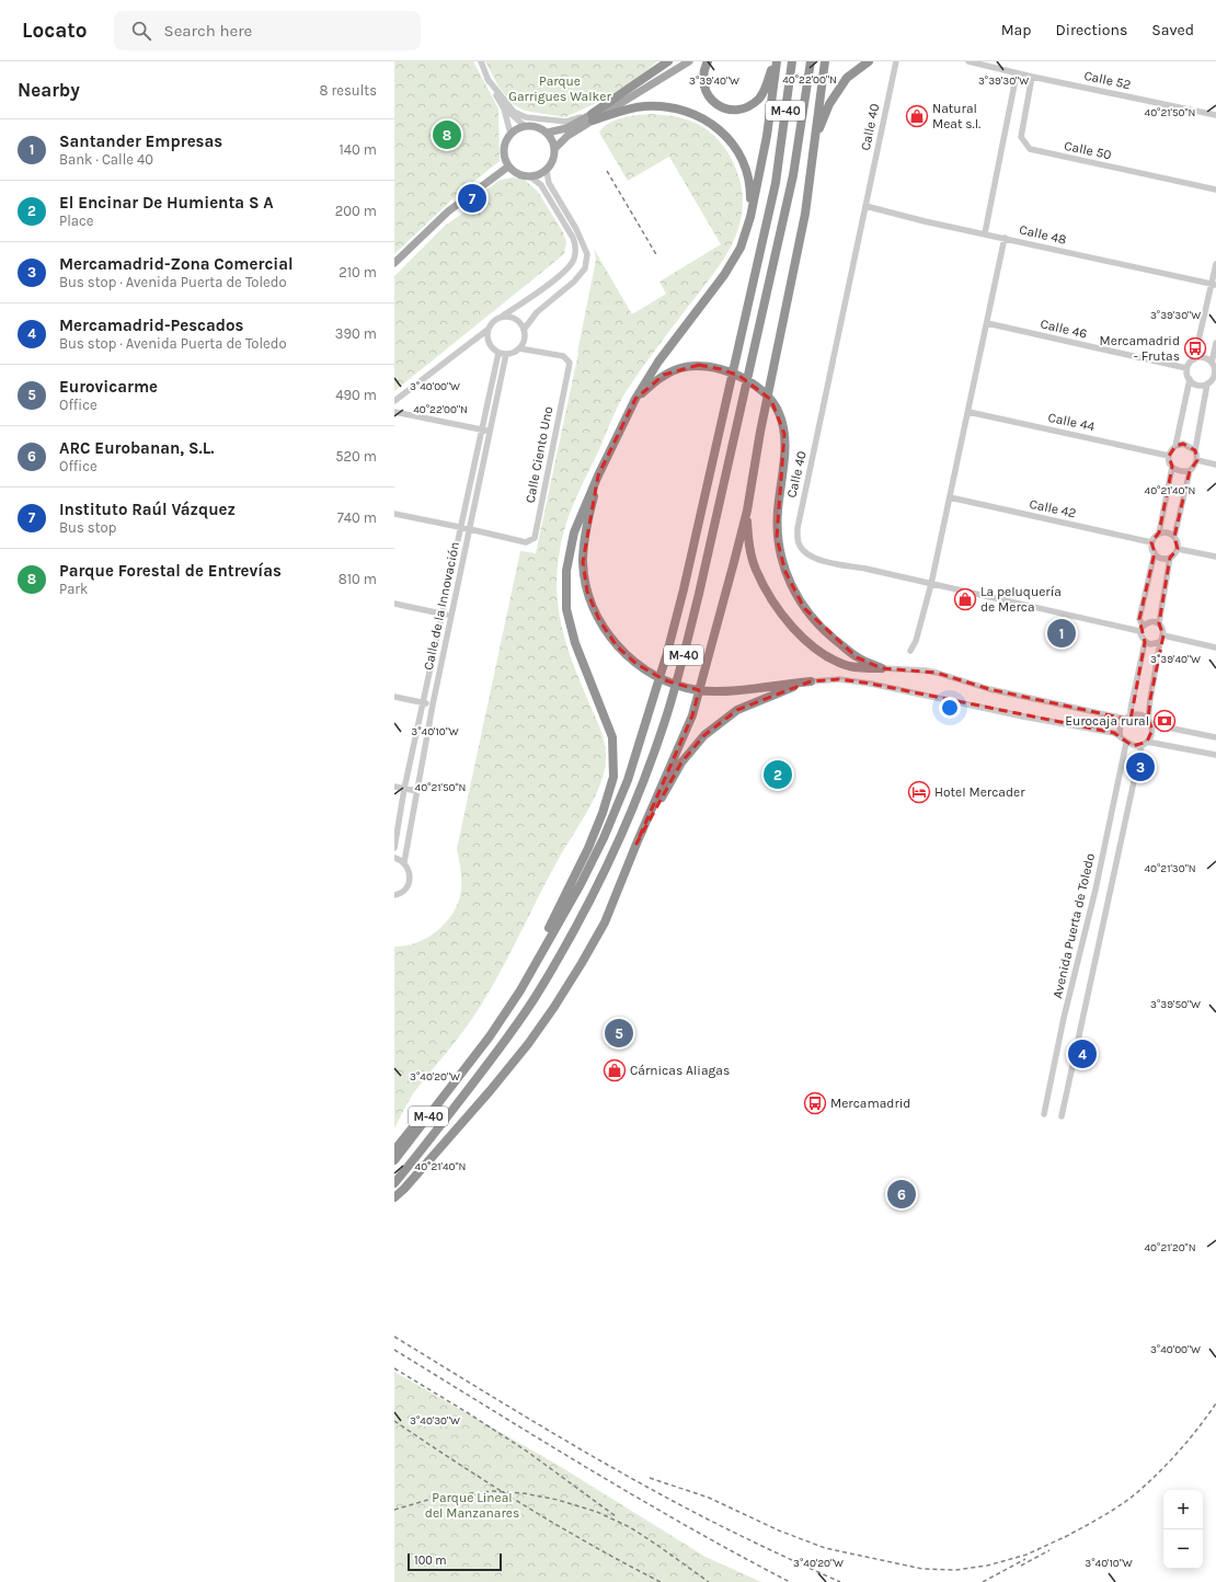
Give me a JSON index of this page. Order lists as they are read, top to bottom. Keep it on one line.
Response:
{"streets":{"highway":["M-40"],"street":["Calle 52","Calle 40","Calle 50","Calle 48","Calle 46","Calle 44","Calle Ciento Uno","Calle 42","Calle de la Innovación","Avenida Puerta de Toledo"]},"crossings":[["Calle 52","Calle 50"],["Calle 40","Calle 48"],["Calle Ciento Uno","Calle de la Innovación"]],"parks":["Parque Garrigues Walker","Parque Lineal del Manzanares"],"places":{"shop":["Natural Meat s.l.","La peluquería de Merca","Cárnicas Aliagas"],"bus stop":["Mercamadrid - Frutas","Mercamadrid"],"bank":["Eurocaja rural"],"hotel":["Hotel Mercader"]},"scale_bar":"100 m","page":{"header":"Locato","search":"Search here","nav":["Map","Directions","Saved"],"heading":["Nearby","8 results"],"list":[{"mark":"1","name":"Santander Empresas","note":"Bank · Calle 40","value":"140 m"},{"mark":"2","name":"El Encinar De Humienta S A","note":"Place","value":"200 m"},{"mark":"3","name":"Mercamadrid-Zona Comercial","note":"Bus stop · Avenida Puerta de Toledo","value":"210 m"},{"mark":"4","name":"Mercamadrid-Pescados","note":"Bus stop · Avenida Puerta de Toledo","value":"390 m"},{"mark":"5","name":"Eurovicarme","note":"Office","value":"490 m"},{"mark":"6","name":"ARC Eurobanan, S.L.","note":"Office","value":"520 m"},{"mark":"7","name":"Instituto Raúl Vázquez","note":"Bus stop","value":"740 m"},{"mark":"8","name":"Parque Forestal de Entrevías","note":"Park","value":"810 m"}],"pins":["8","7","1","3","2","5","4","6"],"map_buttons":["+","−"],"scale":"100 m"},"coordinates":["40°22'00\"N","3°39'40\"W","3°39'30\"W","40°21'50\"N","3°40'00\"W","40°21'40\"N","3°40'10\"W","40°21'30\"N","3°39'50\"W","3°40'20\"W","40°21'20\"N","3°40'30\"W"]}
